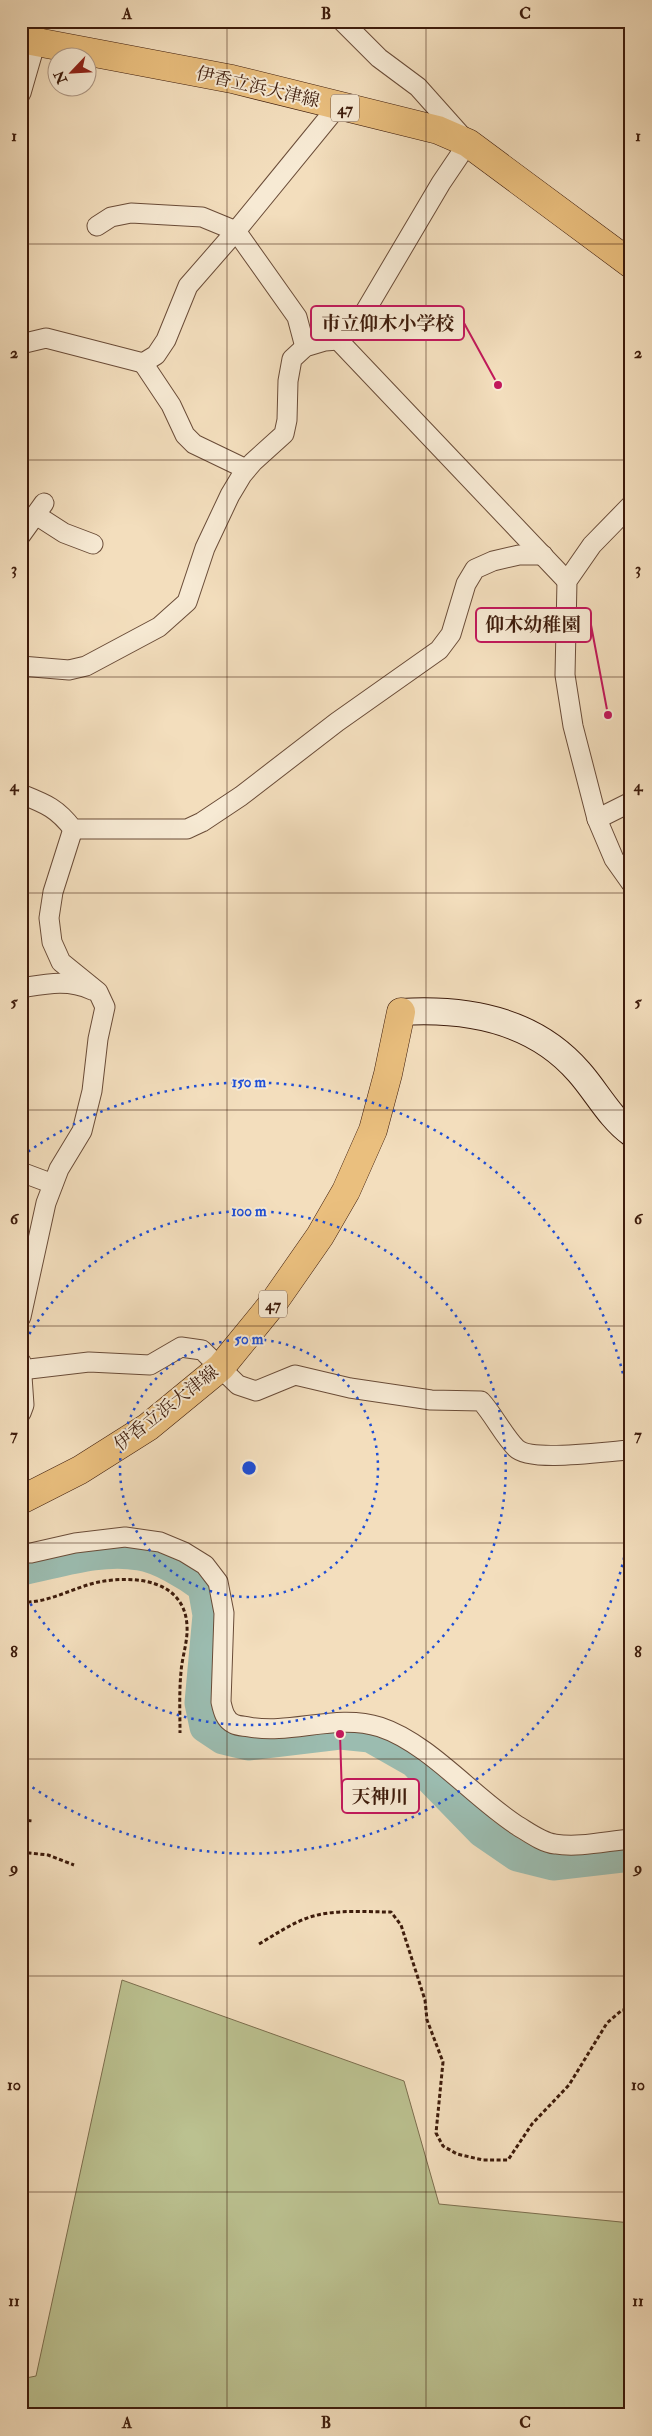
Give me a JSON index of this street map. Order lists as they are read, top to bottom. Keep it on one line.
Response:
{"streets":{"main road":["伊香立浜大津線","47"]},"places":["市立仰木小学校","仰木幼稚園","天神川"],"north":"bottom left","grid":{"columns":["A","B","C"],"rows":["1","2","3","4","5","6","7","8","9","10","11"]},"rings":["150 m","100 m","50 m"]}
